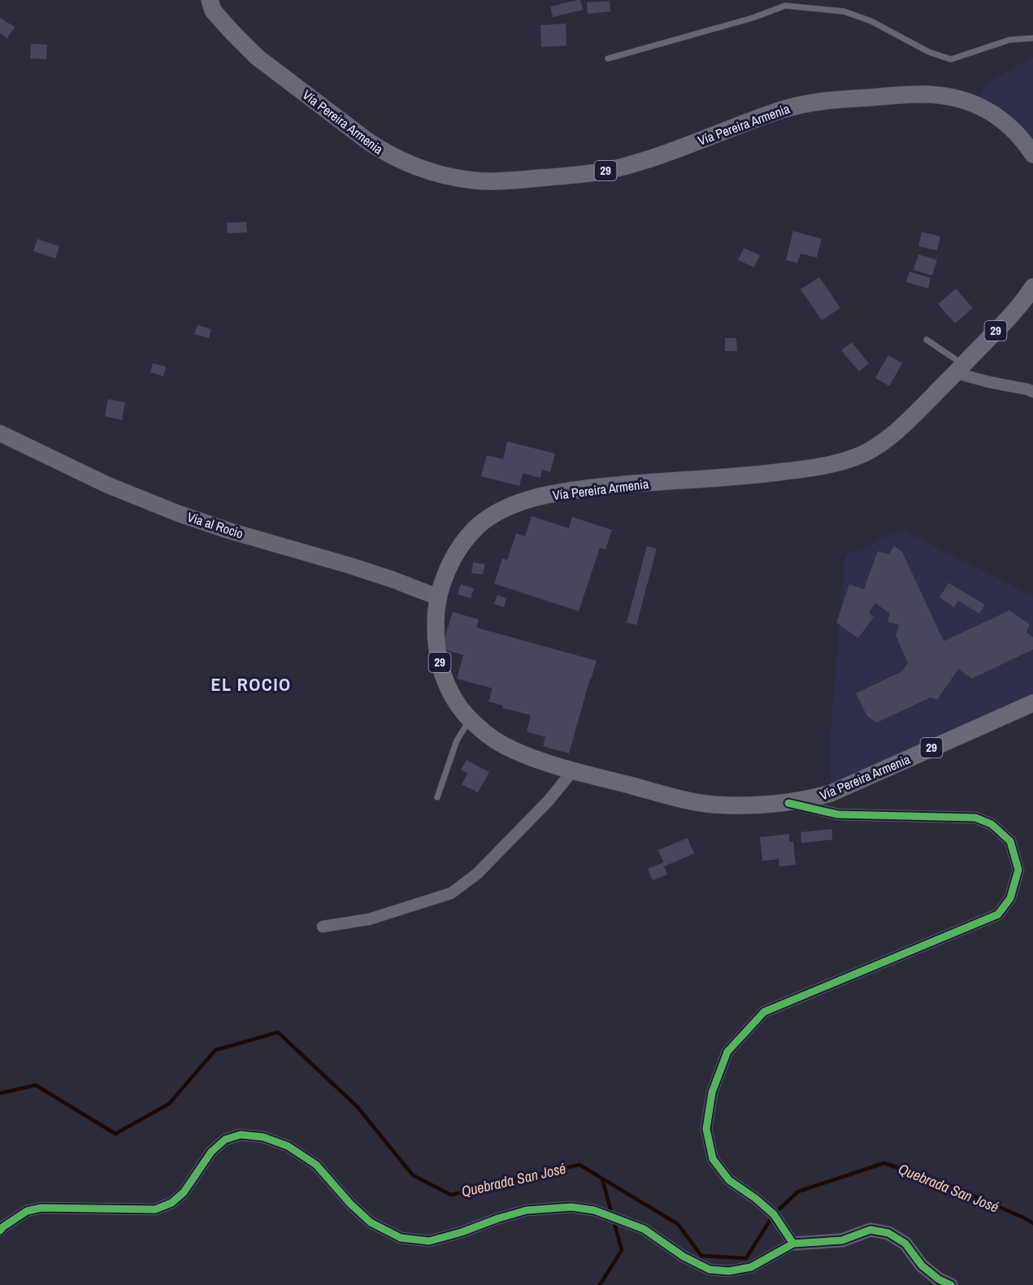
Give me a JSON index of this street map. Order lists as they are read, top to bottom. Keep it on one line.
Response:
{"streets":{"main road":["Vía Pereira Armenia","29","Via al Rocio"]},"crossings":[["Vía Pereira Armenia","Via al Rocio"]],"districts":["EL ROCIO"],"water":["Quebrada San José"]}
